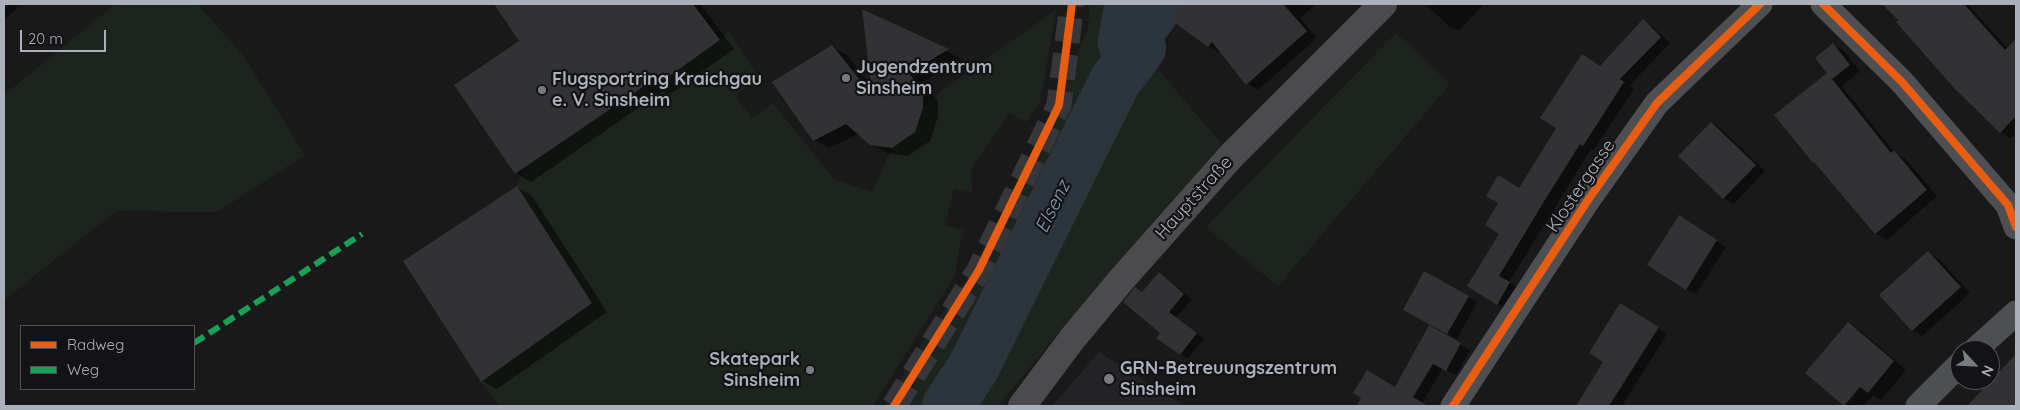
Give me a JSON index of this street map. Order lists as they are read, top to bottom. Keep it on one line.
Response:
{"streets":{"main road":["Hauptstraße"],"street":["Klostergasse"]},"water":["Elsenz"],"places":["Jugendzentrum Sinsheim","Flugsportring Kraichgau e. V. Sinsheim","Skatepark Sinsheim","GRN-Betreuungszentrum Sinsheim"],"legend":["Radweg","Weg"],"scale_bar":"20 m","north":"bottom right"}
